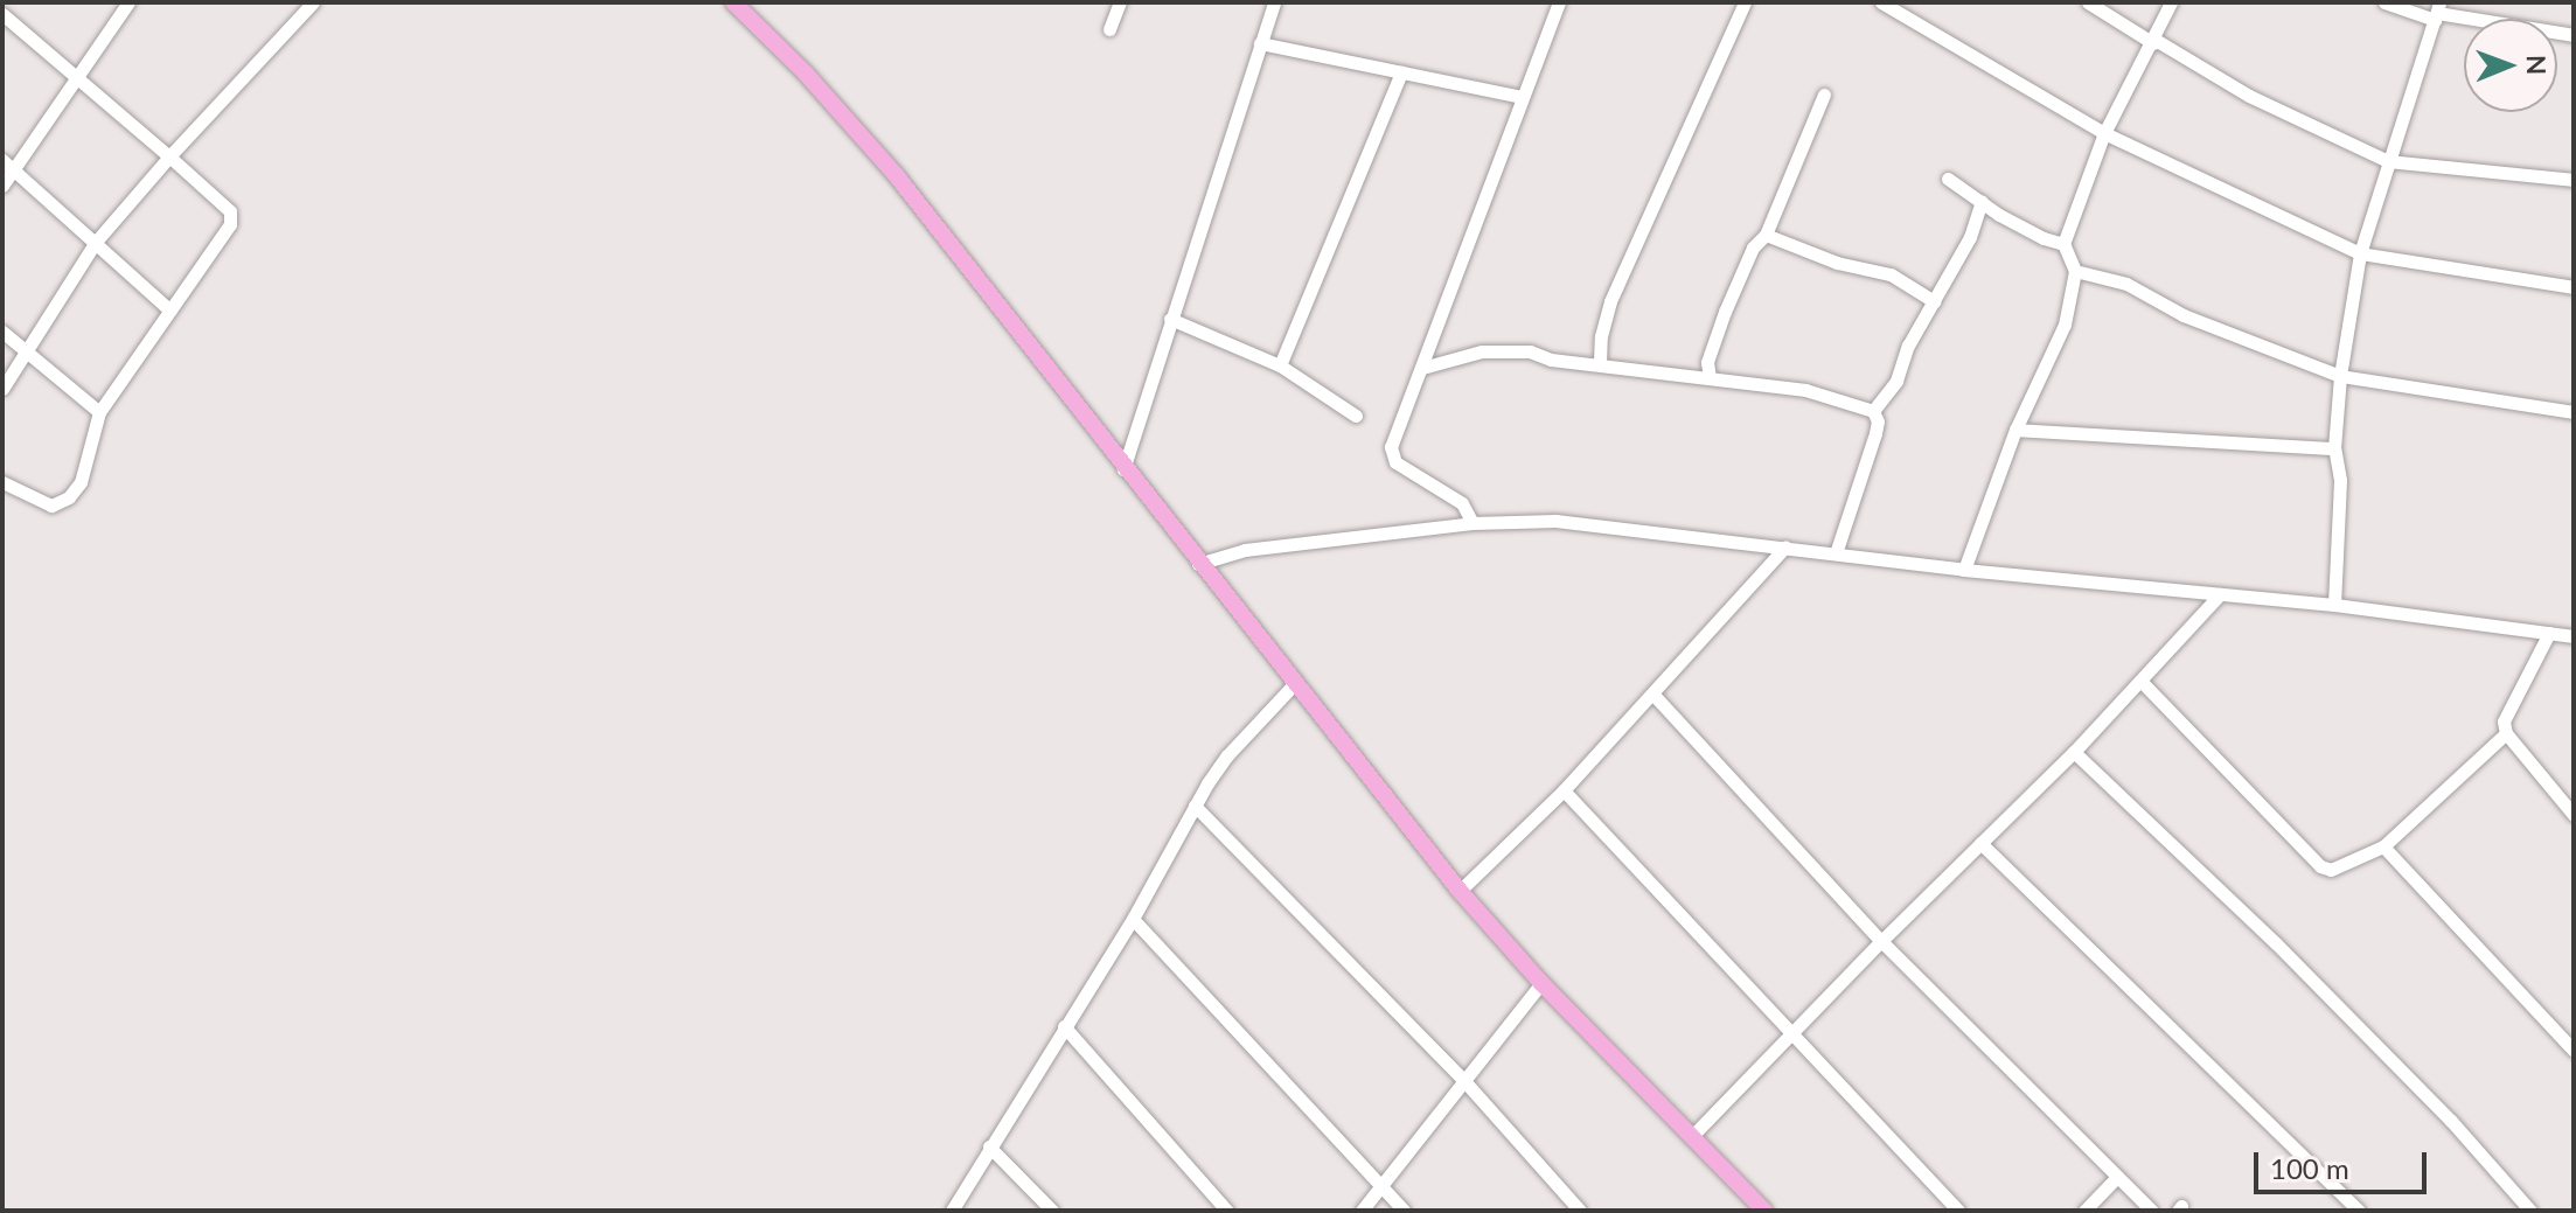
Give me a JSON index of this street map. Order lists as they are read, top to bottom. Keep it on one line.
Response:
{"scale_bar":"100 m","north":"right"}
